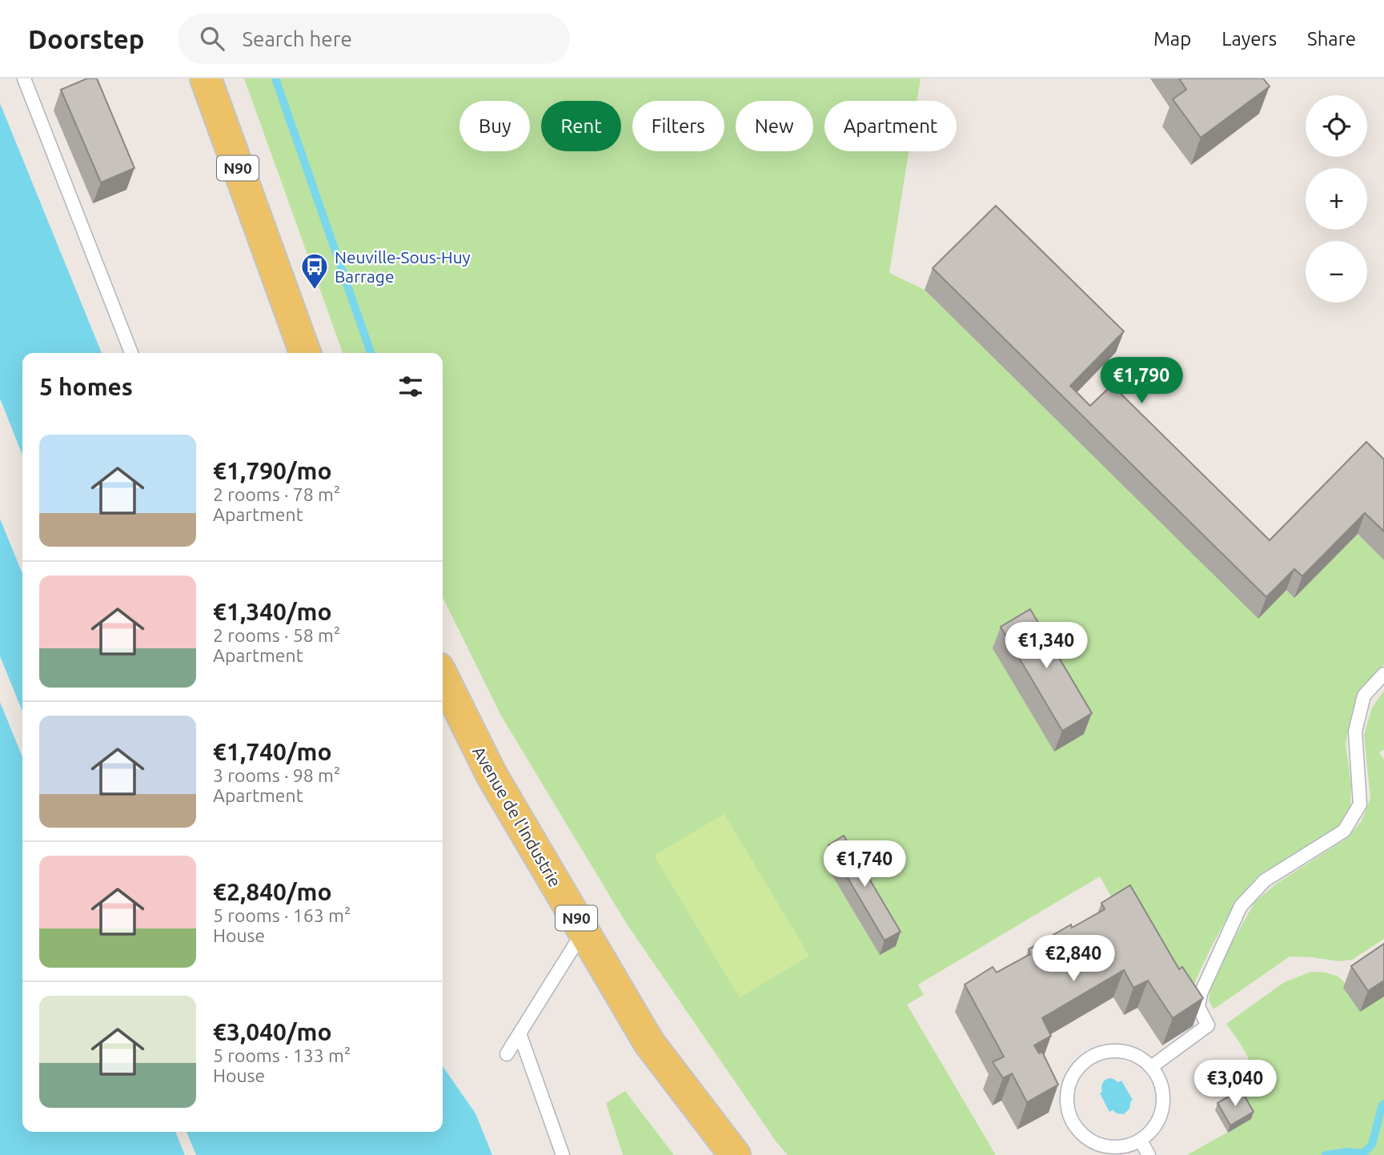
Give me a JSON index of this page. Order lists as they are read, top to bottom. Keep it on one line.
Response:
{"streets":{"main road":["N90","Avenue de l'Industrie"]},"places":{"bus stop":["Neuville-Sous-Huy Barrage"]},"page":{"header":"Doorstep","search":"Search here","nav":["Map","Layers","Share"],"map_buttons":["+","−"],"chip":["Buy","Rent","Filters","New","Apartment"],"heading":"5 homes","price":["€1,790","€1,340","€1,740","€2,840","€3,040"],"list":[{"name":"€1,790/mo","note":"2 rooms · 78 m² · Apartment"},{"name":"€1,340/mo","note":"2 rooms · 58 m² · Apartment"},{"name":"€1,740/mo","note":"3 rooms · 98 m² · Apartment"},{"name":"€2,840/mo","note":"5 rooms · 163 m² · House"},{"name":"€3,040/mo","note":"5 rooms · 133 m² · House"}]}}
